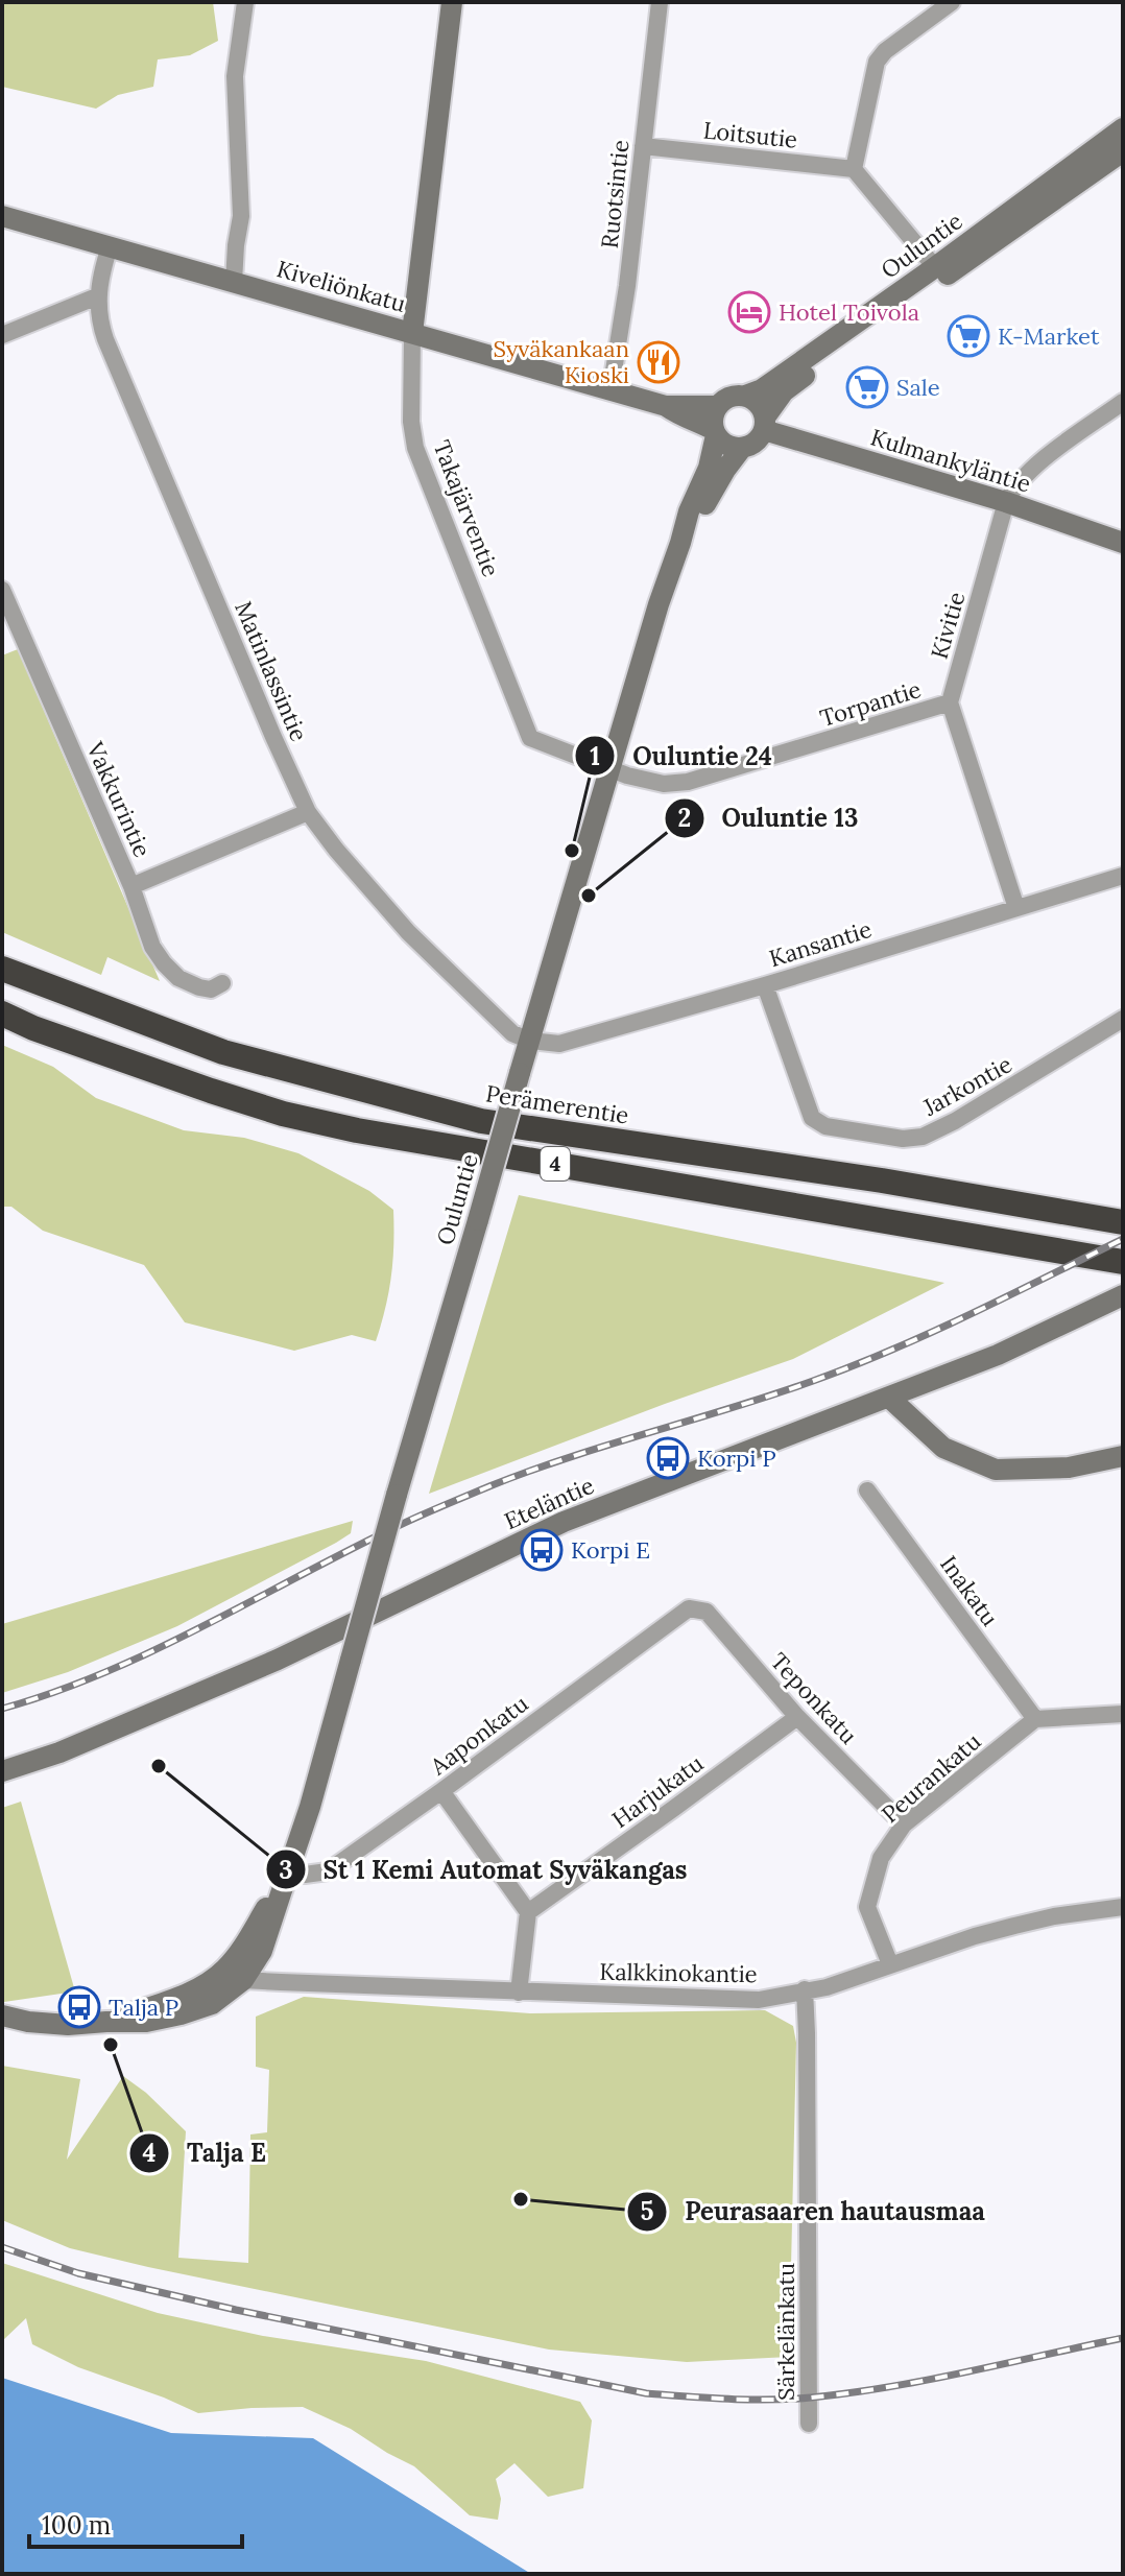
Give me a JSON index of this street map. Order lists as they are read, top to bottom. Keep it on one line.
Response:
{"streets":{"highway":["Perämerentie","4"],"main road":["Ouluntie","Kiveliönkatu","Kulmankyläntie","Takajärventie","Eteläntie"],"street":["Loitsutie","Ruotsintie","Kivitie","Matinlassintie","Torpantie","Vakkurintie","Kansantie","Jarkontie","Inakatu","Teponkatu","Aaponkatu","Peurankatu","Harjukatu","Kalkkinokantie","Särkelänkatu"]},"crossings":[["Loitsutie","Ruotsintie"],["Ruotsintie","Kiveliönkatu"],["Ouluntie","Kiveliönkatu"],["Ouluntie","Kulmankyläntie"],["Ouluntie","Takajärventie"],["Ouluntie","Matinlassintie"],["Ouluntie","Torpantie"],["Ouluntie","Kansantie"],["Ouluntie","Aaponkatu"],["Ouluntie","Kalkkinokantie"],["Kiveliönkatu","Kulmankyläntie"],["Kiveliönkatu","Takajärventie"],["Kiveliönkatu","Matinlassintie"],["Kulmankyläntie","Kivitie"],["Takajärventie","Torpantie"],["Kivitie","Torpantie"],["Matinlassintie","Kansantie"],["Kansantie","Jarkontie"],["Inakatu","Peurankatu"],["Teponkatu","Aaponkatu"],["Teponkatu","Peurankatu"],["Teponkatu","Harjukatu"],["Peurankatu","Kalkkinokantie"],["Kalkkinokantie","Särkelänkatu"]],"places":{"hotel":["Hotel Toivola"],"supermarket":["K-Market","Sale"],"restaurant":["Syväkankaan Kioski"],"other":["Ouluntie 24","Ouluntie 13","St 1 Kemi Automat Syväkangas","Talja E","Peurasaaren hautausmaa"],"bus stop":["Korpi P","Korpi E","Talja P"]},"scale_bar":"100 m"}
